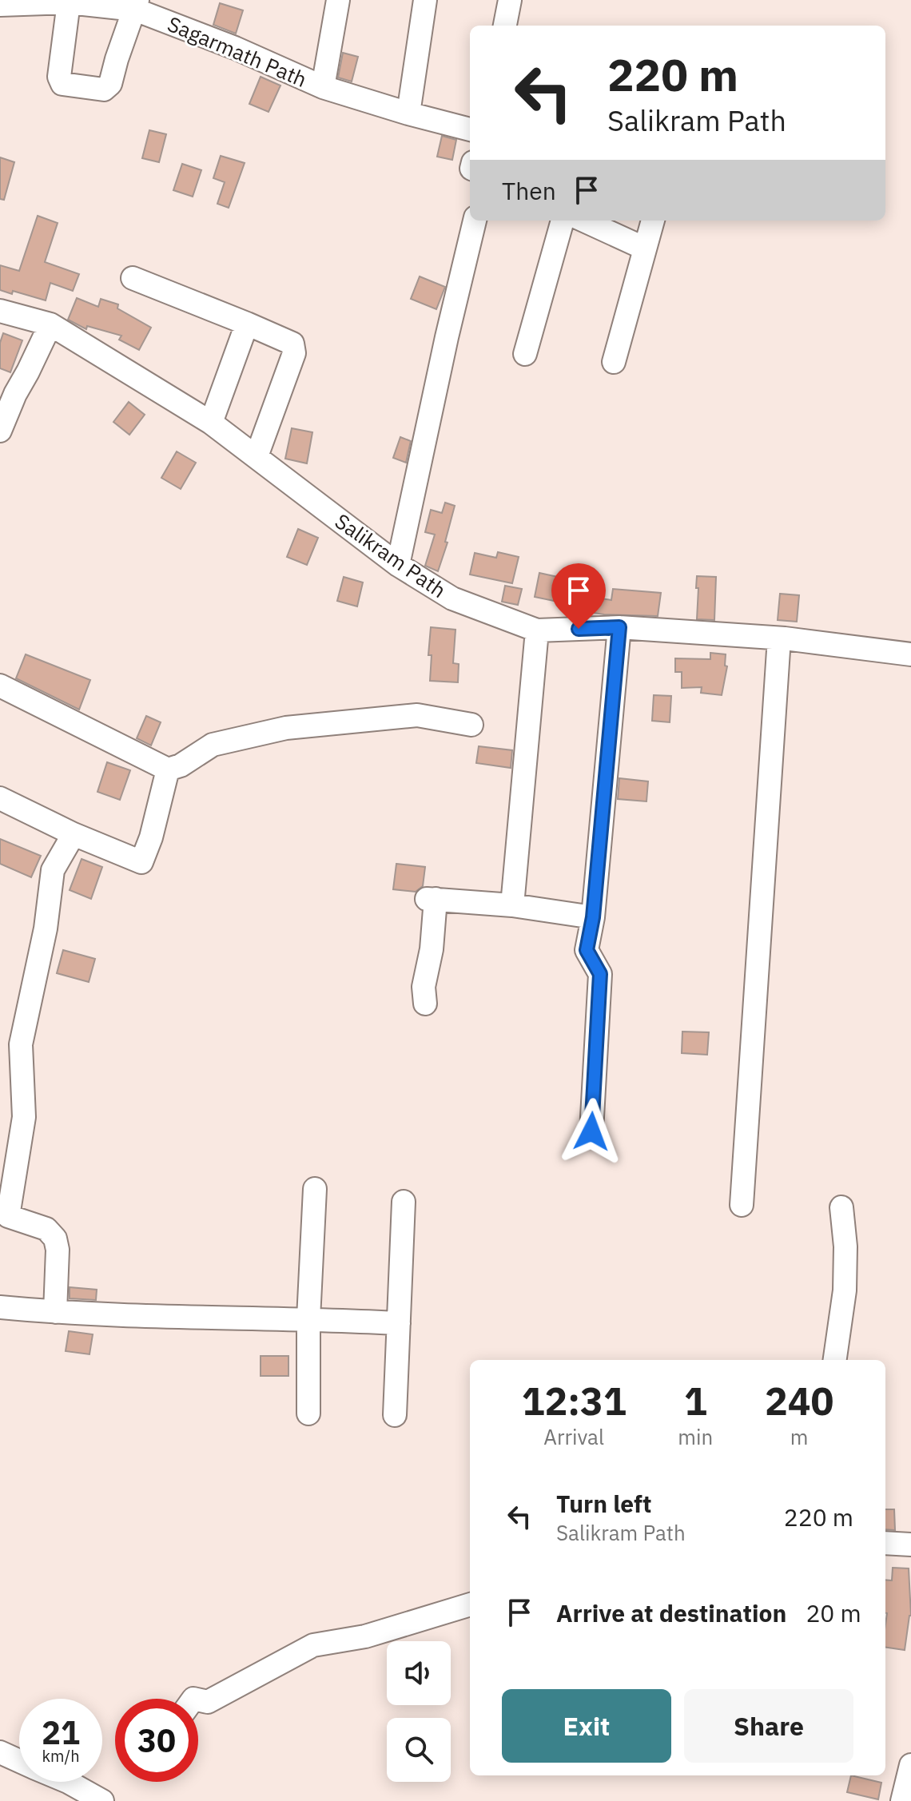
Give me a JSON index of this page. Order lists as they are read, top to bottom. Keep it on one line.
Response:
{"streets":{"street":["Sagarmath Path","Salikram Path"]},"page":{"turn":["220 m","Salikram Path"],"then":"Then","eta":["12:31","Arrival","1","min","240","m"],"list":[{"name":"Turn left","note":"Salikram Path","value":"220 m"},{"name":"Arrive at destination","value":"20 m"}],"buttons":["Exit","Share"],"speed":"21 km/h","limit":"30"}}
